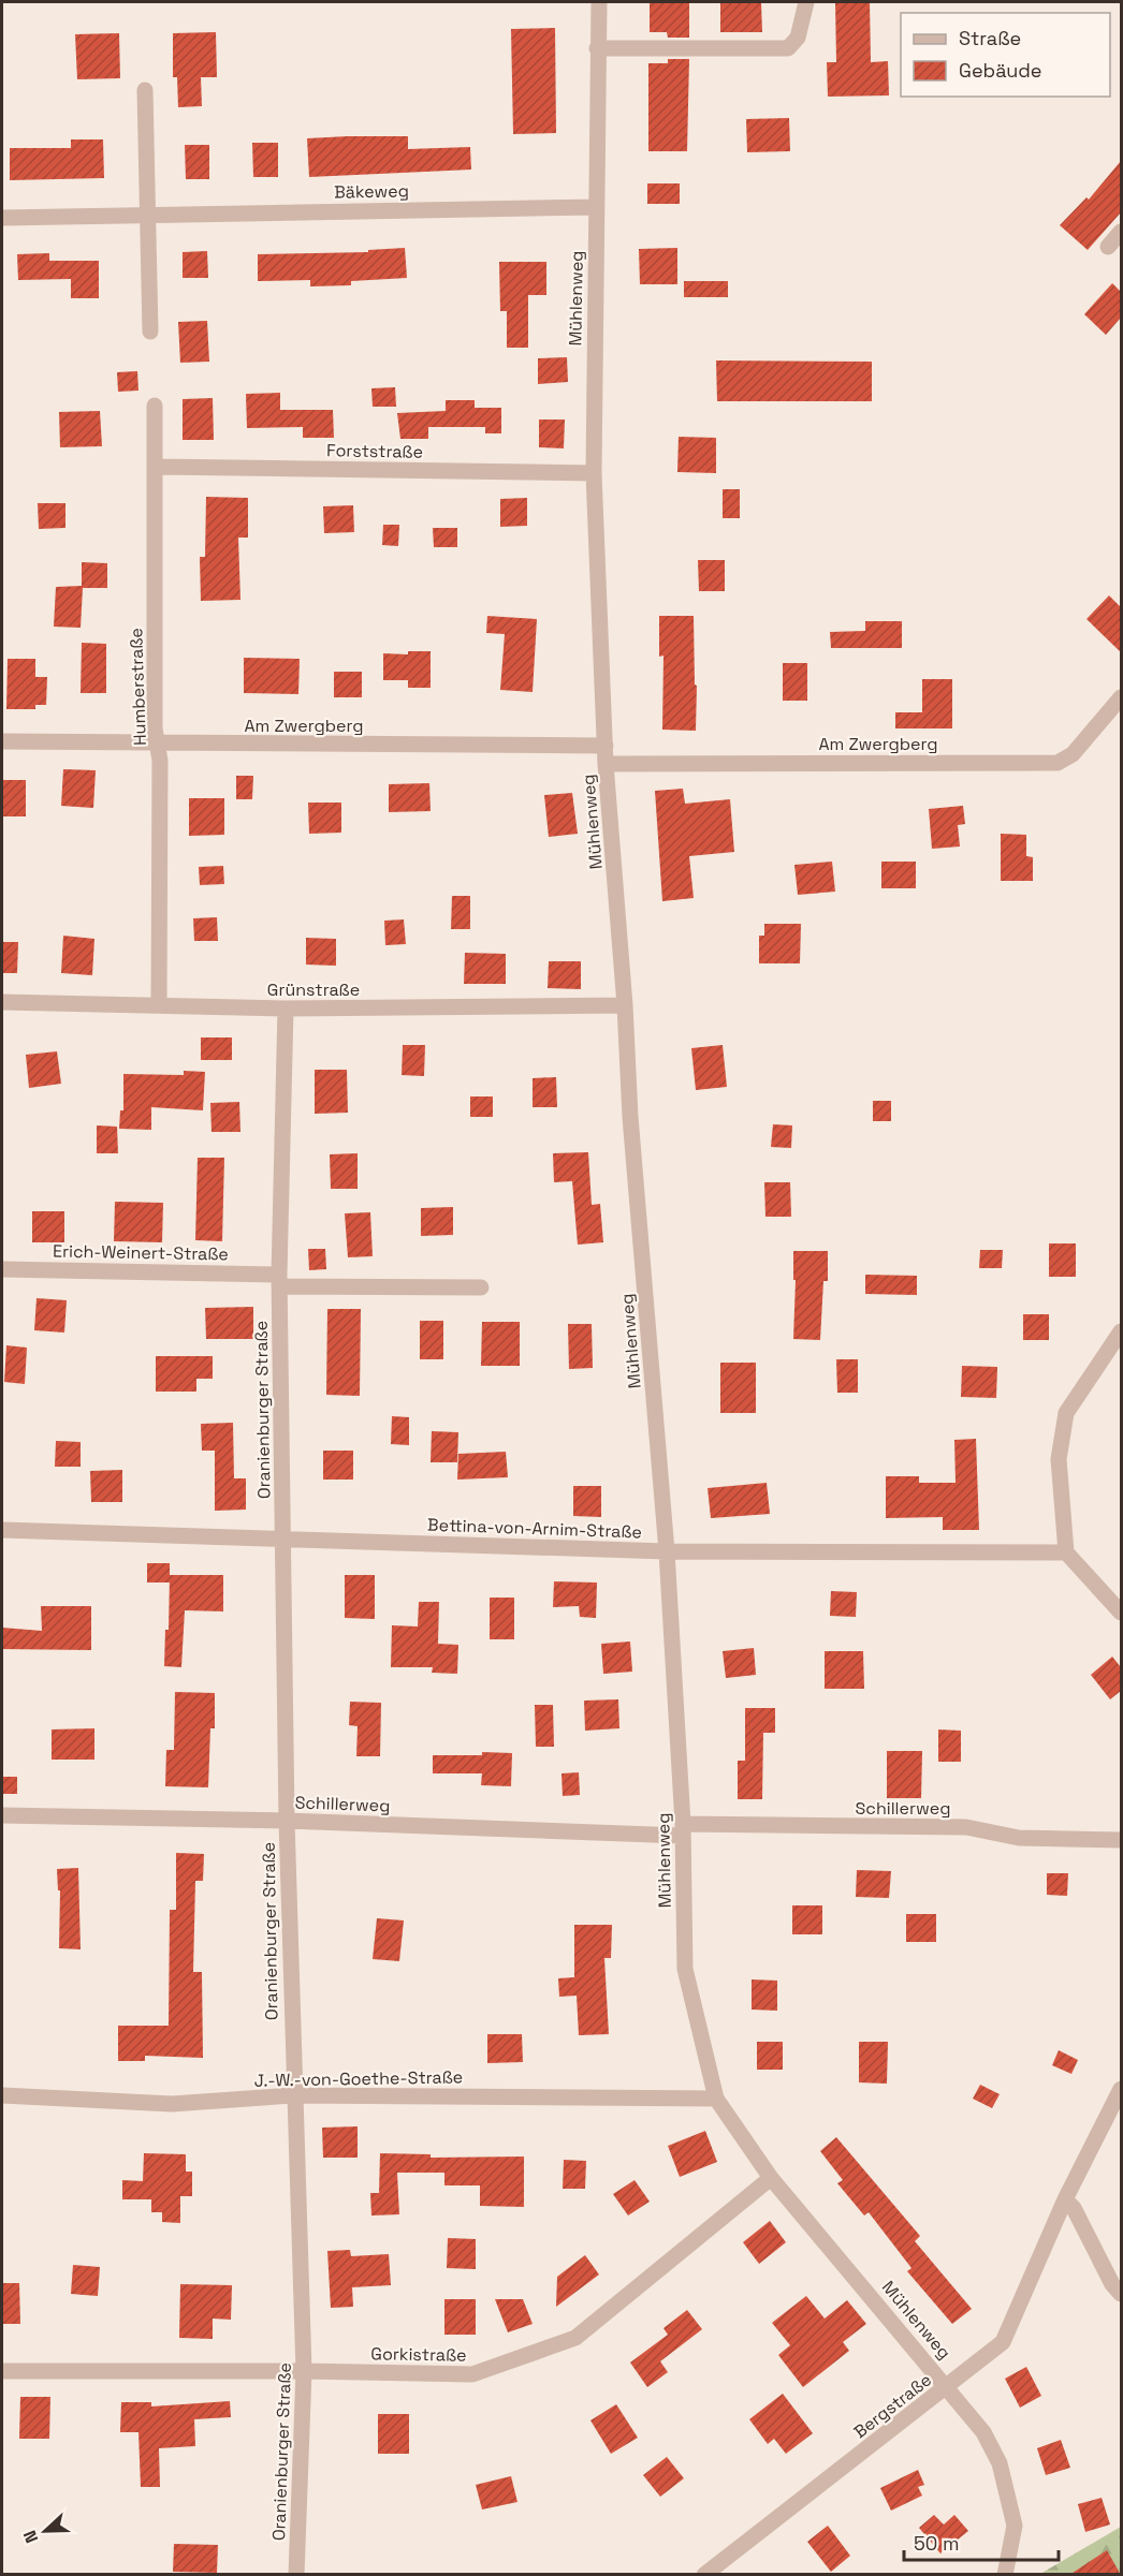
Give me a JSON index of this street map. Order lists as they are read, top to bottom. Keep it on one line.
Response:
{"streets":{"street":["Bäkeweg","Mühlenweg","Forststraße","Humberstraße","Am Zwergberg","Grünstraße","Erich-Weinert-Straße","Oranienburger Straße","Bettina-von-Arnim-Straße","Schillerweg","J.-W.-von-Goethe-Straße","Gorkistraße","Bergstraße"]},"crossings":[["Bäkeweg","Mühlenweg"],["Mühlenweg","Forststraße"],["Mühlenweg","Am Zwergberg"],["Mühlenweg","Grünstraße"],["Mühlenweg","Bettina-von-Arnim-Straße"],["Mühlenweg","Schillerweg"],["Mühlenweg","J.-W.-von-Goethe-Straße"],["Mühlenweg","Gorkistraße"],["Mühlenweg","Bergstraße"],["Forststraße","Humberstraße"],["Humberstraße","Am Zwergberg"],["Humberstraße","Grünstraße"],["Grünstraße","Oranienburger Straße"],["Erich-Weinert-Straße","Oranienburger Straße"],["Oranienburger Straße","Bettina-von-Arnim-Straße"],["Oranienburger Straße","Schillerweg"],["Oranienburger Straße","J.-W.-von-Goethe-Straße"],["Oranienburger Straße","Gorkistraße"]],"legend":["Straße","Gebäude"],"scale_bar":"50 m","north":"left"}
